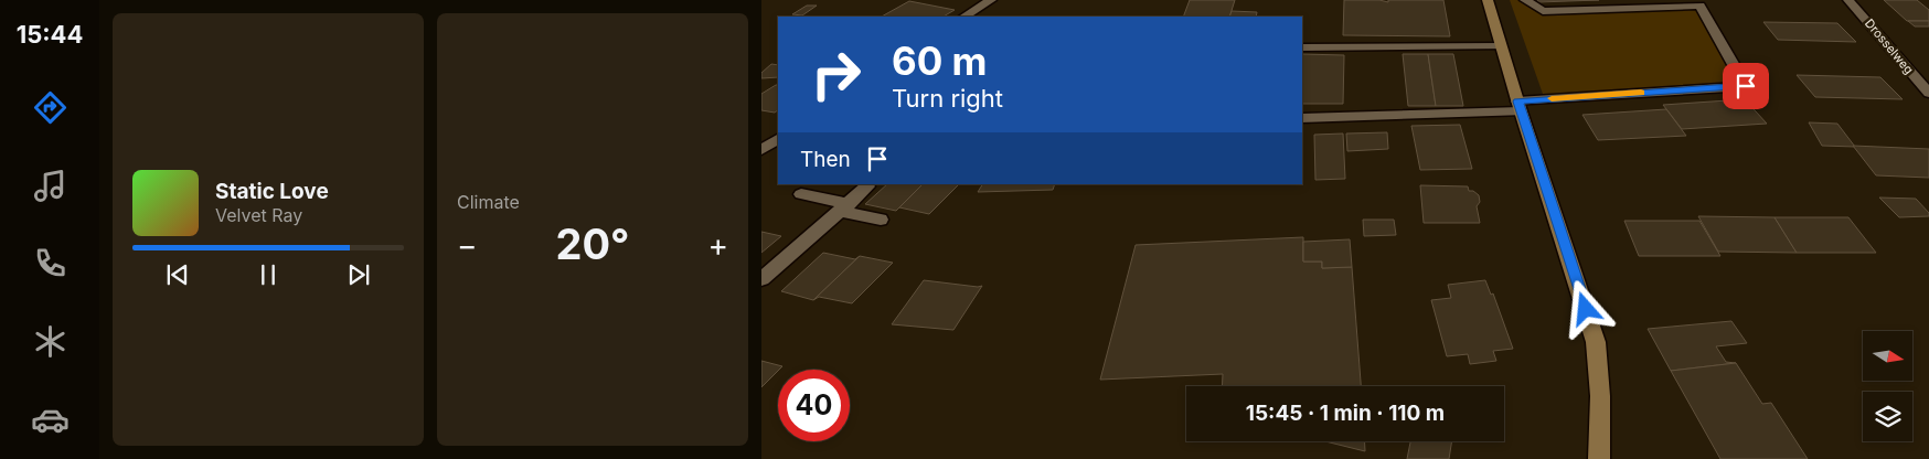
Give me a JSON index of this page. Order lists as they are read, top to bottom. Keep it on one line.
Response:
{"streets":{"street":["Drosselweg"]},"north":"right","page":{"tabs":"15:44","tile":"Climate","turn":["60 m","Turn right"],"then":"Then","song":["Static Love","Velvet Ray"],"heat":["−","20°","+"],"limit":"40","trip":"15:45 · 1 min · 110 m"}}
